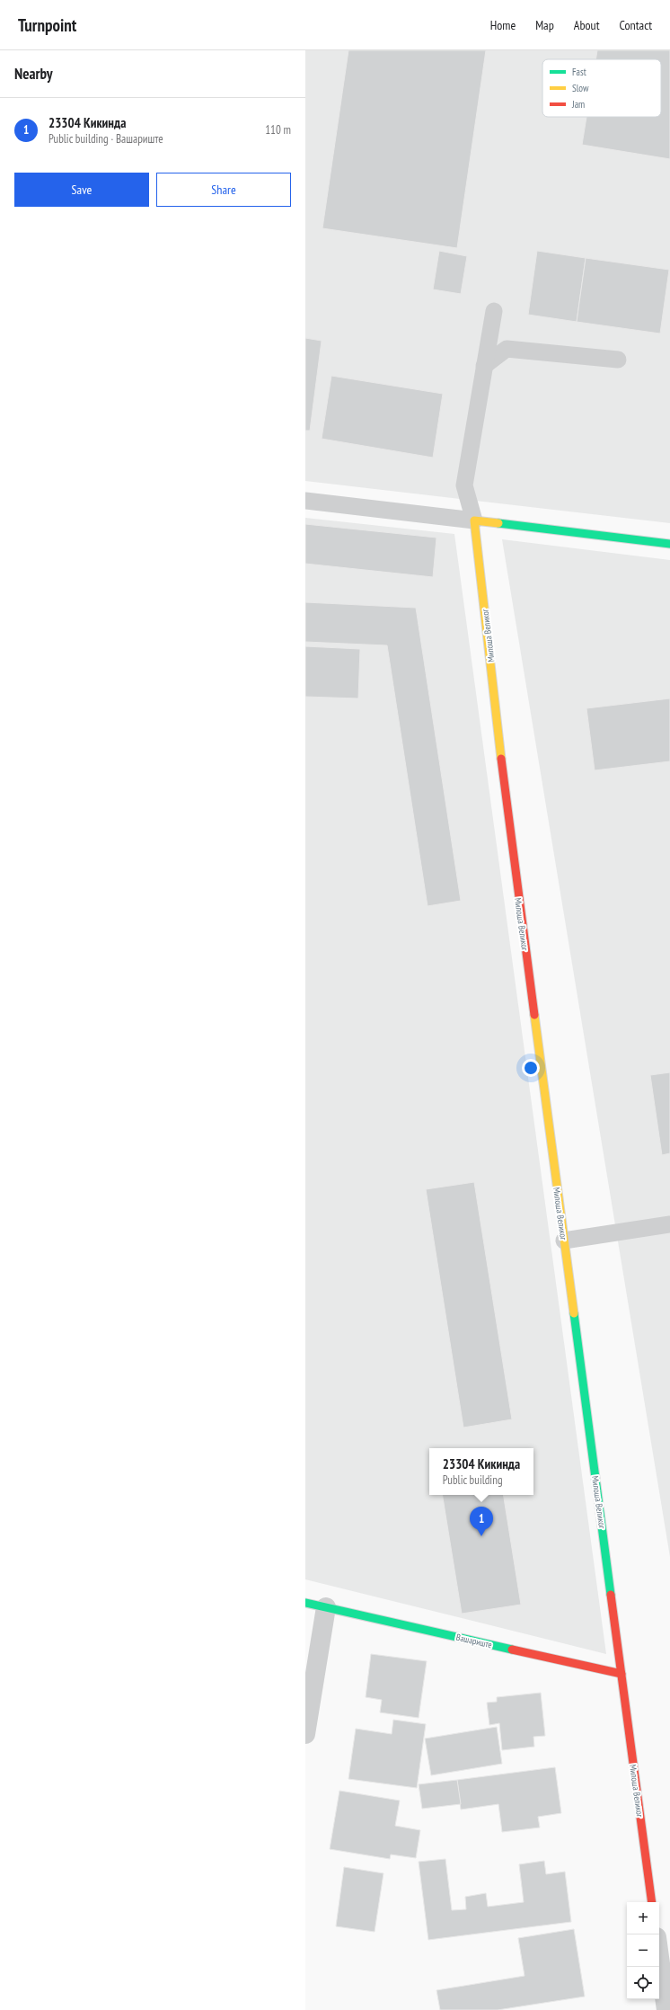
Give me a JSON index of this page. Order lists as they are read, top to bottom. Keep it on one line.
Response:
{"streets":{"street":["Милоша Великог","Вашариште"]},"crossings":[["Милоша Великог","Вашариште"]],"legend":["Fast","Slow","Jam"],"page":{"header":"Turnpoint","nav":["Home","Map","About","Contact"],"heading":"Nearby","list":[{"mark":"1","name":"23304 Кикинда","note":"Public building · Вашариште","value":"110 m"}],"buttons":["Save","Share"],"popup":["23304 Кикинда","Public building"],"pins":"1","map_buttons":["+","−"]}}
